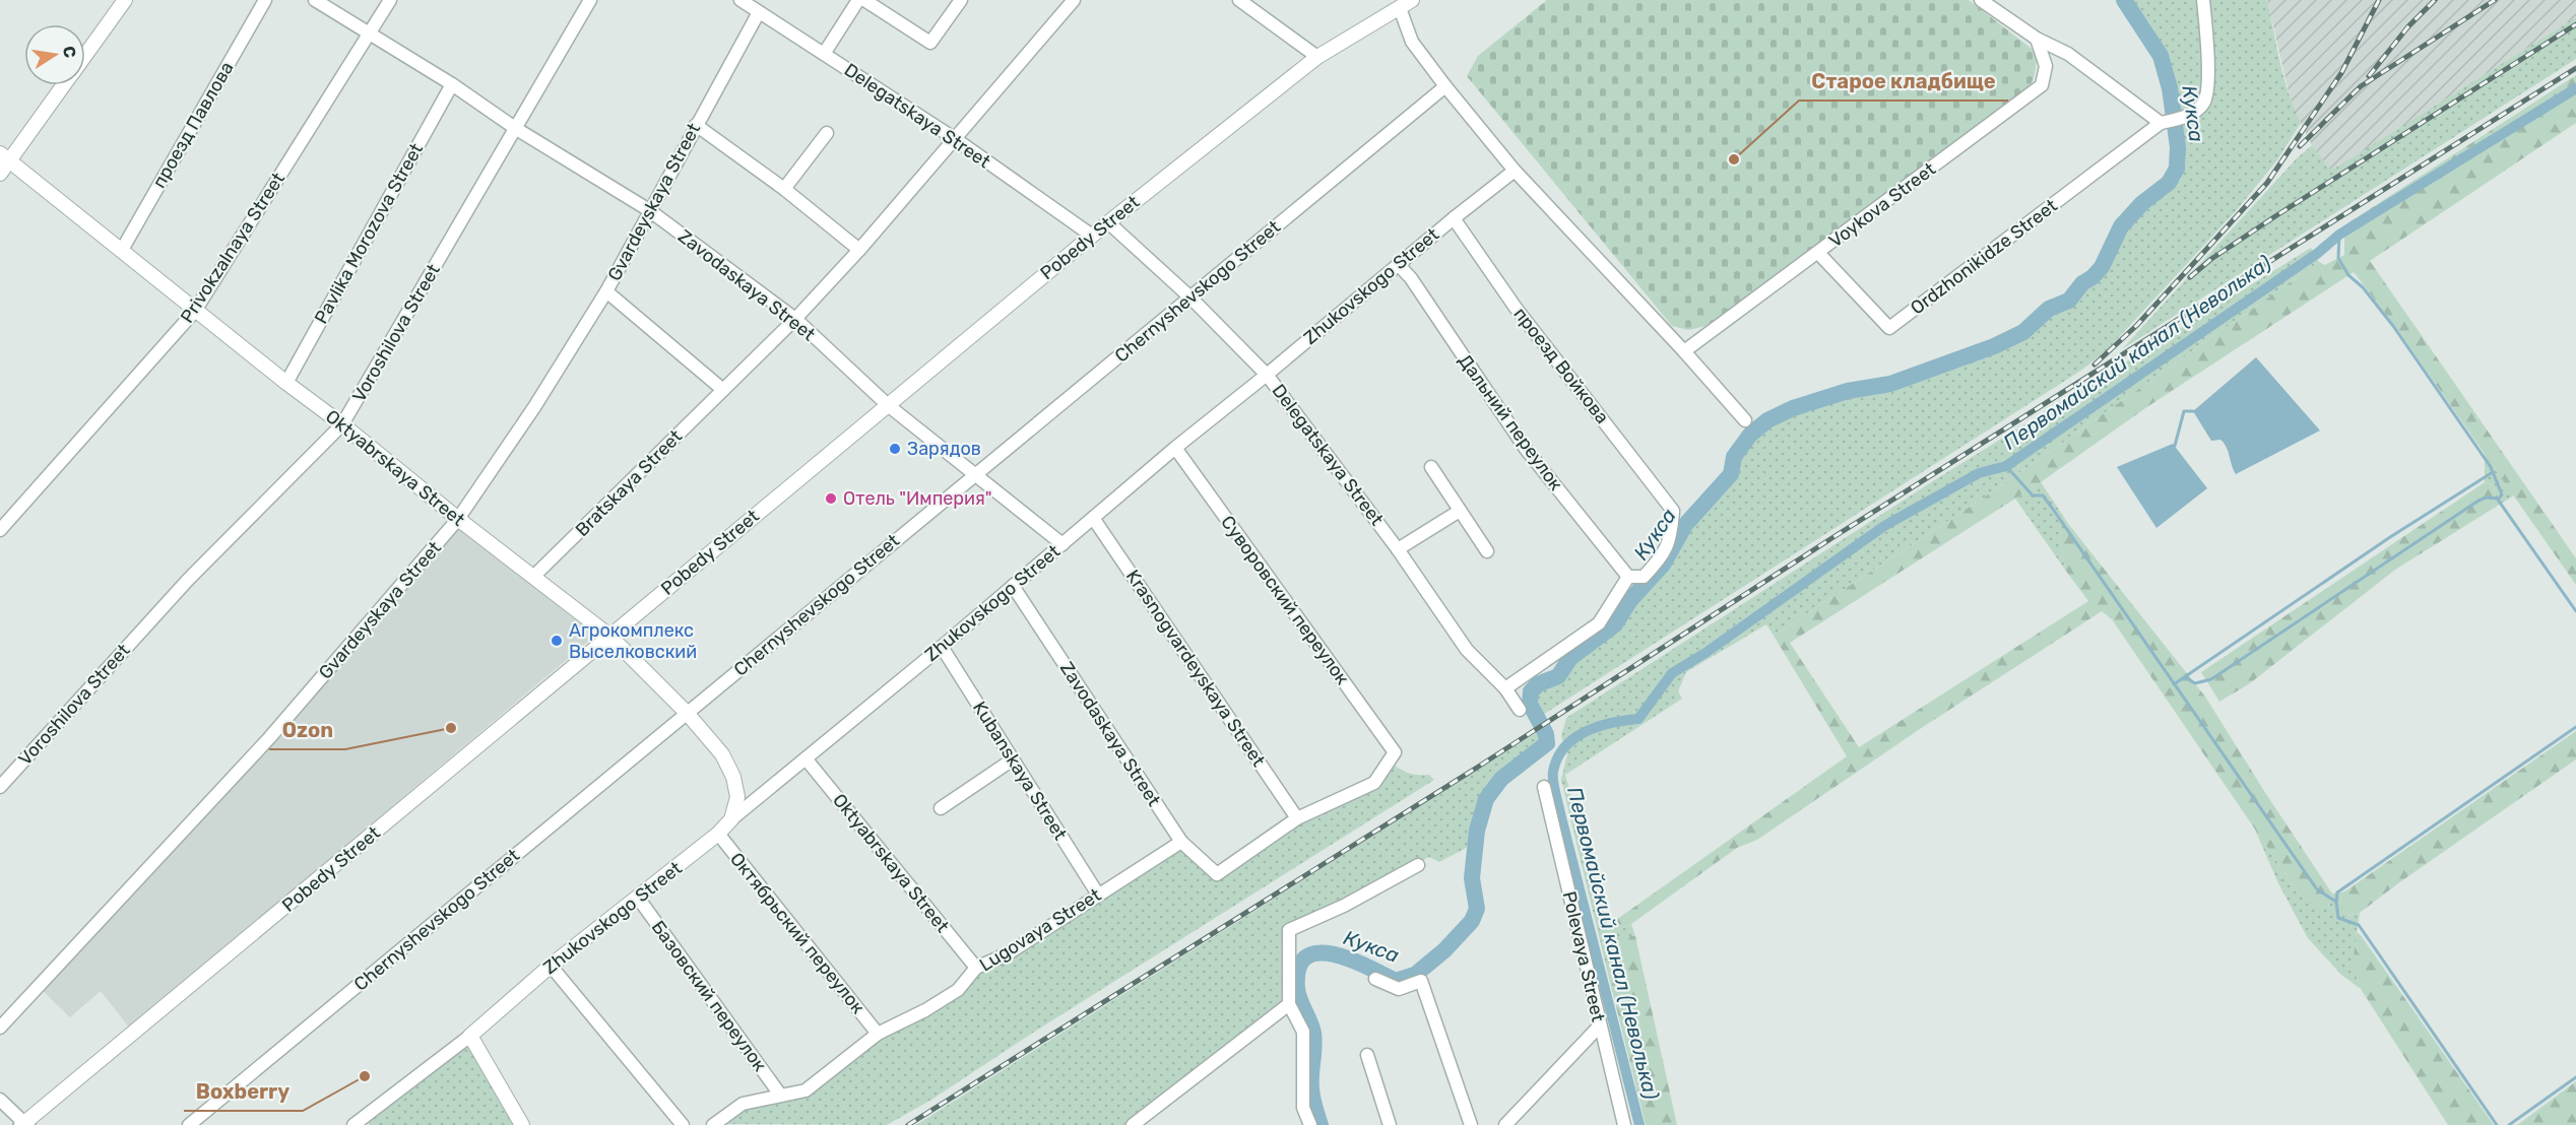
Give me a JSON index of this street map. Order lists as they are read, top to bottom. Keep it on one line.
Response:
{"streets":{"street":["Delegatskaya Street","проезд Павлова","Gvardeyskaya Street","Voykova Street","Pavlika Morozova Street","Pobedy Street","Privokzalnaya Street","Ordzhonikidze Street","Zavodaskaya Street","Zhukovskogo Street","Chernyshevskogo Street","Voroshilova Street","проезд Войкова","Дальний переулок","Oktyabrskaya Street","Bratskaya Street","Суворовский переулок","Krasnogvardeyskaya Street","Kubanskaya Street","Lugovaya Street","Октябрьский переулок","Polevaya Street","Базовский переулок"]},"crossings":[["Delegatskaya Street","Gvardeyskaya Street"],["Delegatskaya Street","Pobedy Street"],["Delegatskaya Street","Zhukovskogo Street"],["Delegatskaya Street","Chernyshevskogo Street"],["Delegatskaya Street","Bratskaya Street"],["проезд Павлова","Oktyabrskaya Street"],["Gvardeyskaya Street","Zavodaskaya Street"],["Gvardeyskaya Street","Oktyabrskaya Street"],["Voykova Street","Ordzhonikidze Street"],["Pavlika Morozova Street","Zavodaskaya Street"],["Pavlika Morozova Street","Oktyabrskaya Street"],["Pobedy Street","Zavodaskaya Street"],["Pobedy Street","Oktyabrskaya Street"],["Privokzalnaya Street","Zavodaskaya Street"],["Privokzalnaya Street","Oktyabrskaya Street"],["Zavodaskaya Street","Zhukovskogo Street"],["Zavodaskaya Street","Chernyshevskogo Street"],["Zavodaskaya Street","Voroshilova Street"],["Zavodaskaya Street","Bratskaya Street"],["Zavodaskaya Street","Суворовский переулок"],["Zavodaskaya Street","Krasnogvardeyskaya Street"],["Zavodaskaya Street","Lugovaya Street"],["Zhukovskogo Street","проезд Войкова"],["Zhukovskogo Street","Дальний переулок"],["Zhukovskogo Street","Oktyabrskaya Street"],["Zhukovskogo Street","Суворовский переулок"],["Zhukovskogo Street","Krasnogvardeyskaya Street"],["Zhukovskogo Street","Kubanskaya Street"],["Zhukovskogo Street","Октябрьский переулок"],["Zhukovskogo Street","Базовский переулок"],["Chernyshevskogo Street","Oktyabrskaya Street"],["Voroshilova Street","Oktyabrskaya Street"],["проезд Войкова","Дальний переулок"],["Oktyabrskaya Street","Bratskaya Street"],["Oktyabrskaya Street","Lugovaya Street"],["Суворовский переулок","Krasnogvardeyskaya Street"],["Kubanskaya Street","Lugovaya Street"],["Lugovaya Street","Октябрьский переулок"],["Lugovaya Street","Базовский переулок"]],"water":["Кукса","Первомайский канал (Неволька)"],"places":["Старое кладбище","Зарядов","Отель \"Империя\"","Агрокомплекс Выселковский","Ozon","Boxberry"],"north":"right"}
